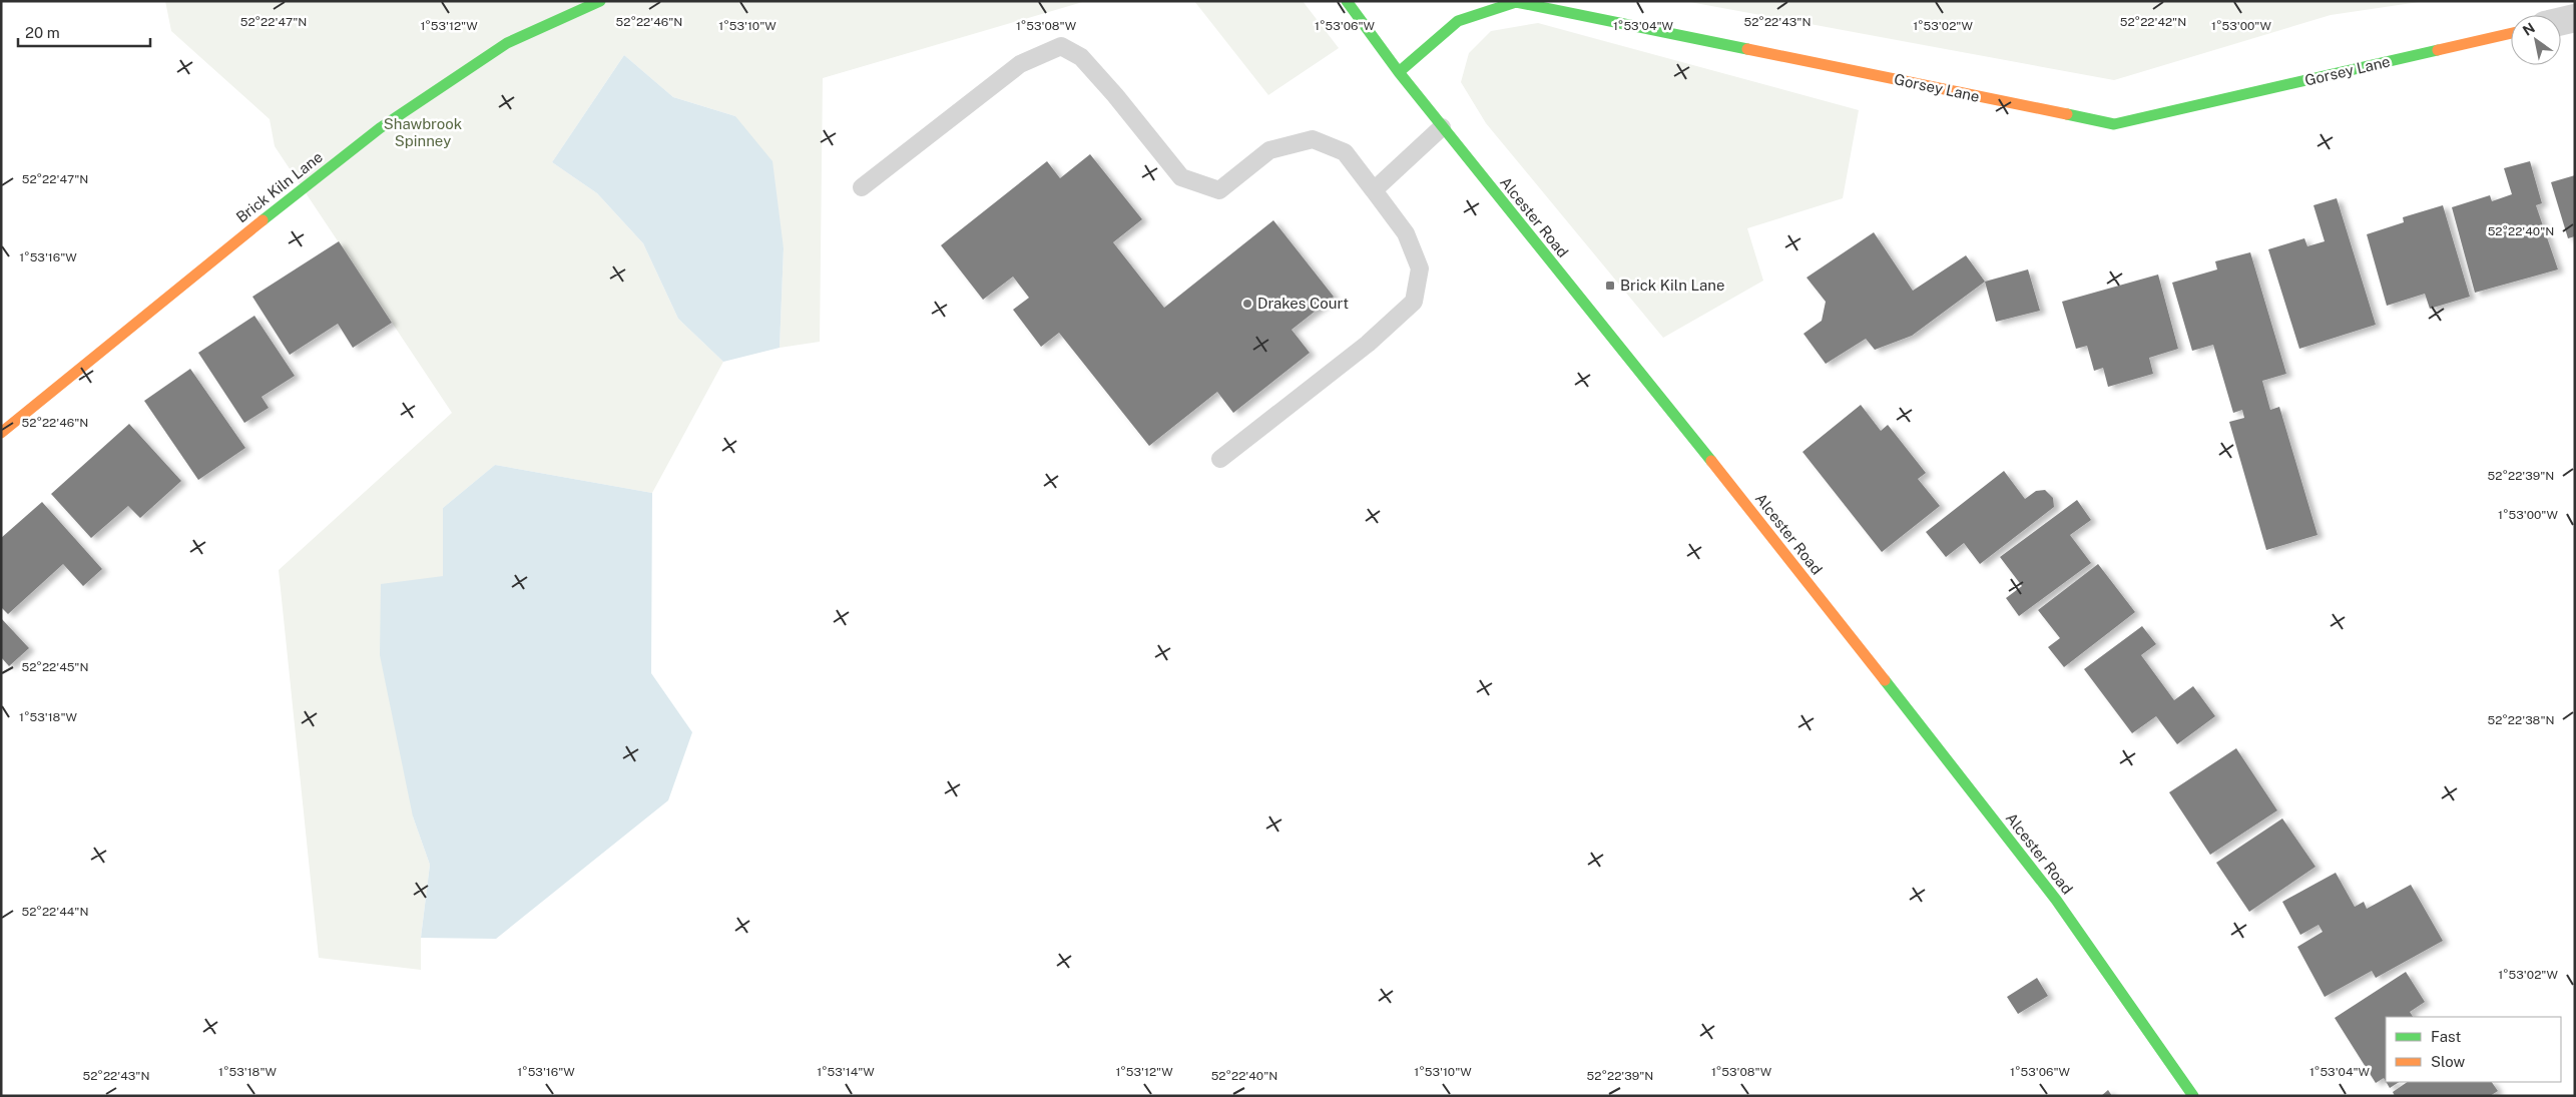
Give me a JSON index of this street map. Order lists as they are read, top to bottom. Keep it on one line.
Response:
{"streets":{"street":["Gorsey Lane","Brick Kiln Lane","Alcester Road"]},"crossings":[["Gorsey Lane","Alcester Road"]],"parks":["Shawbrook Spinney"],"places":{"transit":["Brick Kiln Lane"],"other":["Drakes Court"]},"legend":["Fast","Slow"],"scale_bar":"20 m","north":"top left","coordinates":["52°22'47\"N","52°22'46\"N","52°22'43\"N","52°22'42\"N","1°53'12\"W","1°53'10\"W","1°53'08\"W","1°53'06\"W","1°53'04\"W","1°53'02\"W","1°53'00\"W","52°22'40\"N","1°53'16\"W","52°22'39\"N","52°22'45\"N","1°53'18\"W","52°22'38\"N","52°22'44\"N","1°53'14\"W"]}
